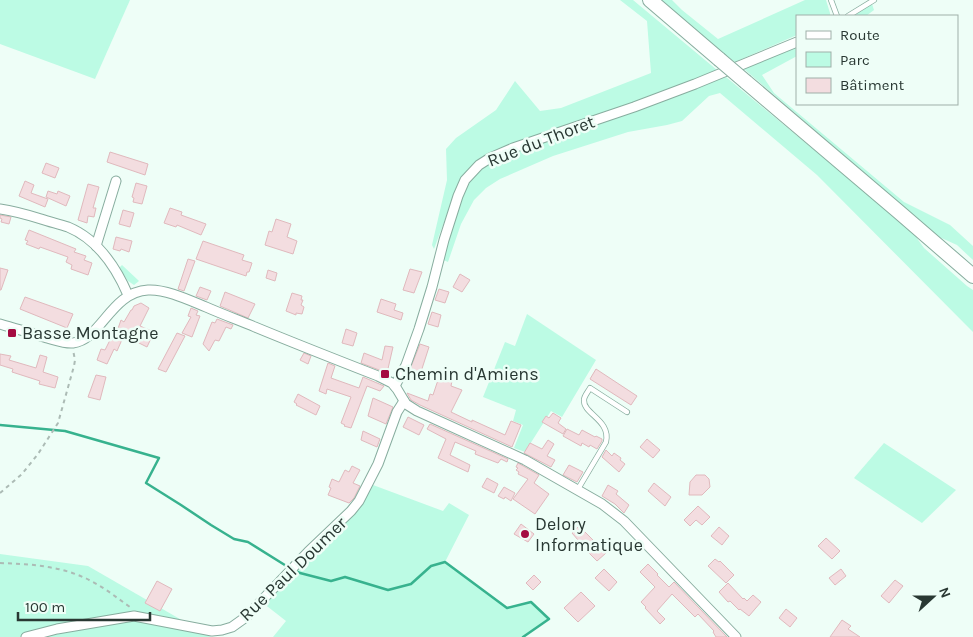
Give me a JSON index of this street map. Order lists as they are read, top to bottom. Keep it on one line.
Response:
{"streets":{"street":["Rue du Thoret","Rue Paul Doumer"]},"places":{"transit":["Basse Montagne","Chemin d'Amiens"],"other":["Delory Informatique"]},"legend":["Route","Parc","Bâtiment"],"scale_bar":"100 m","north":"right"}
